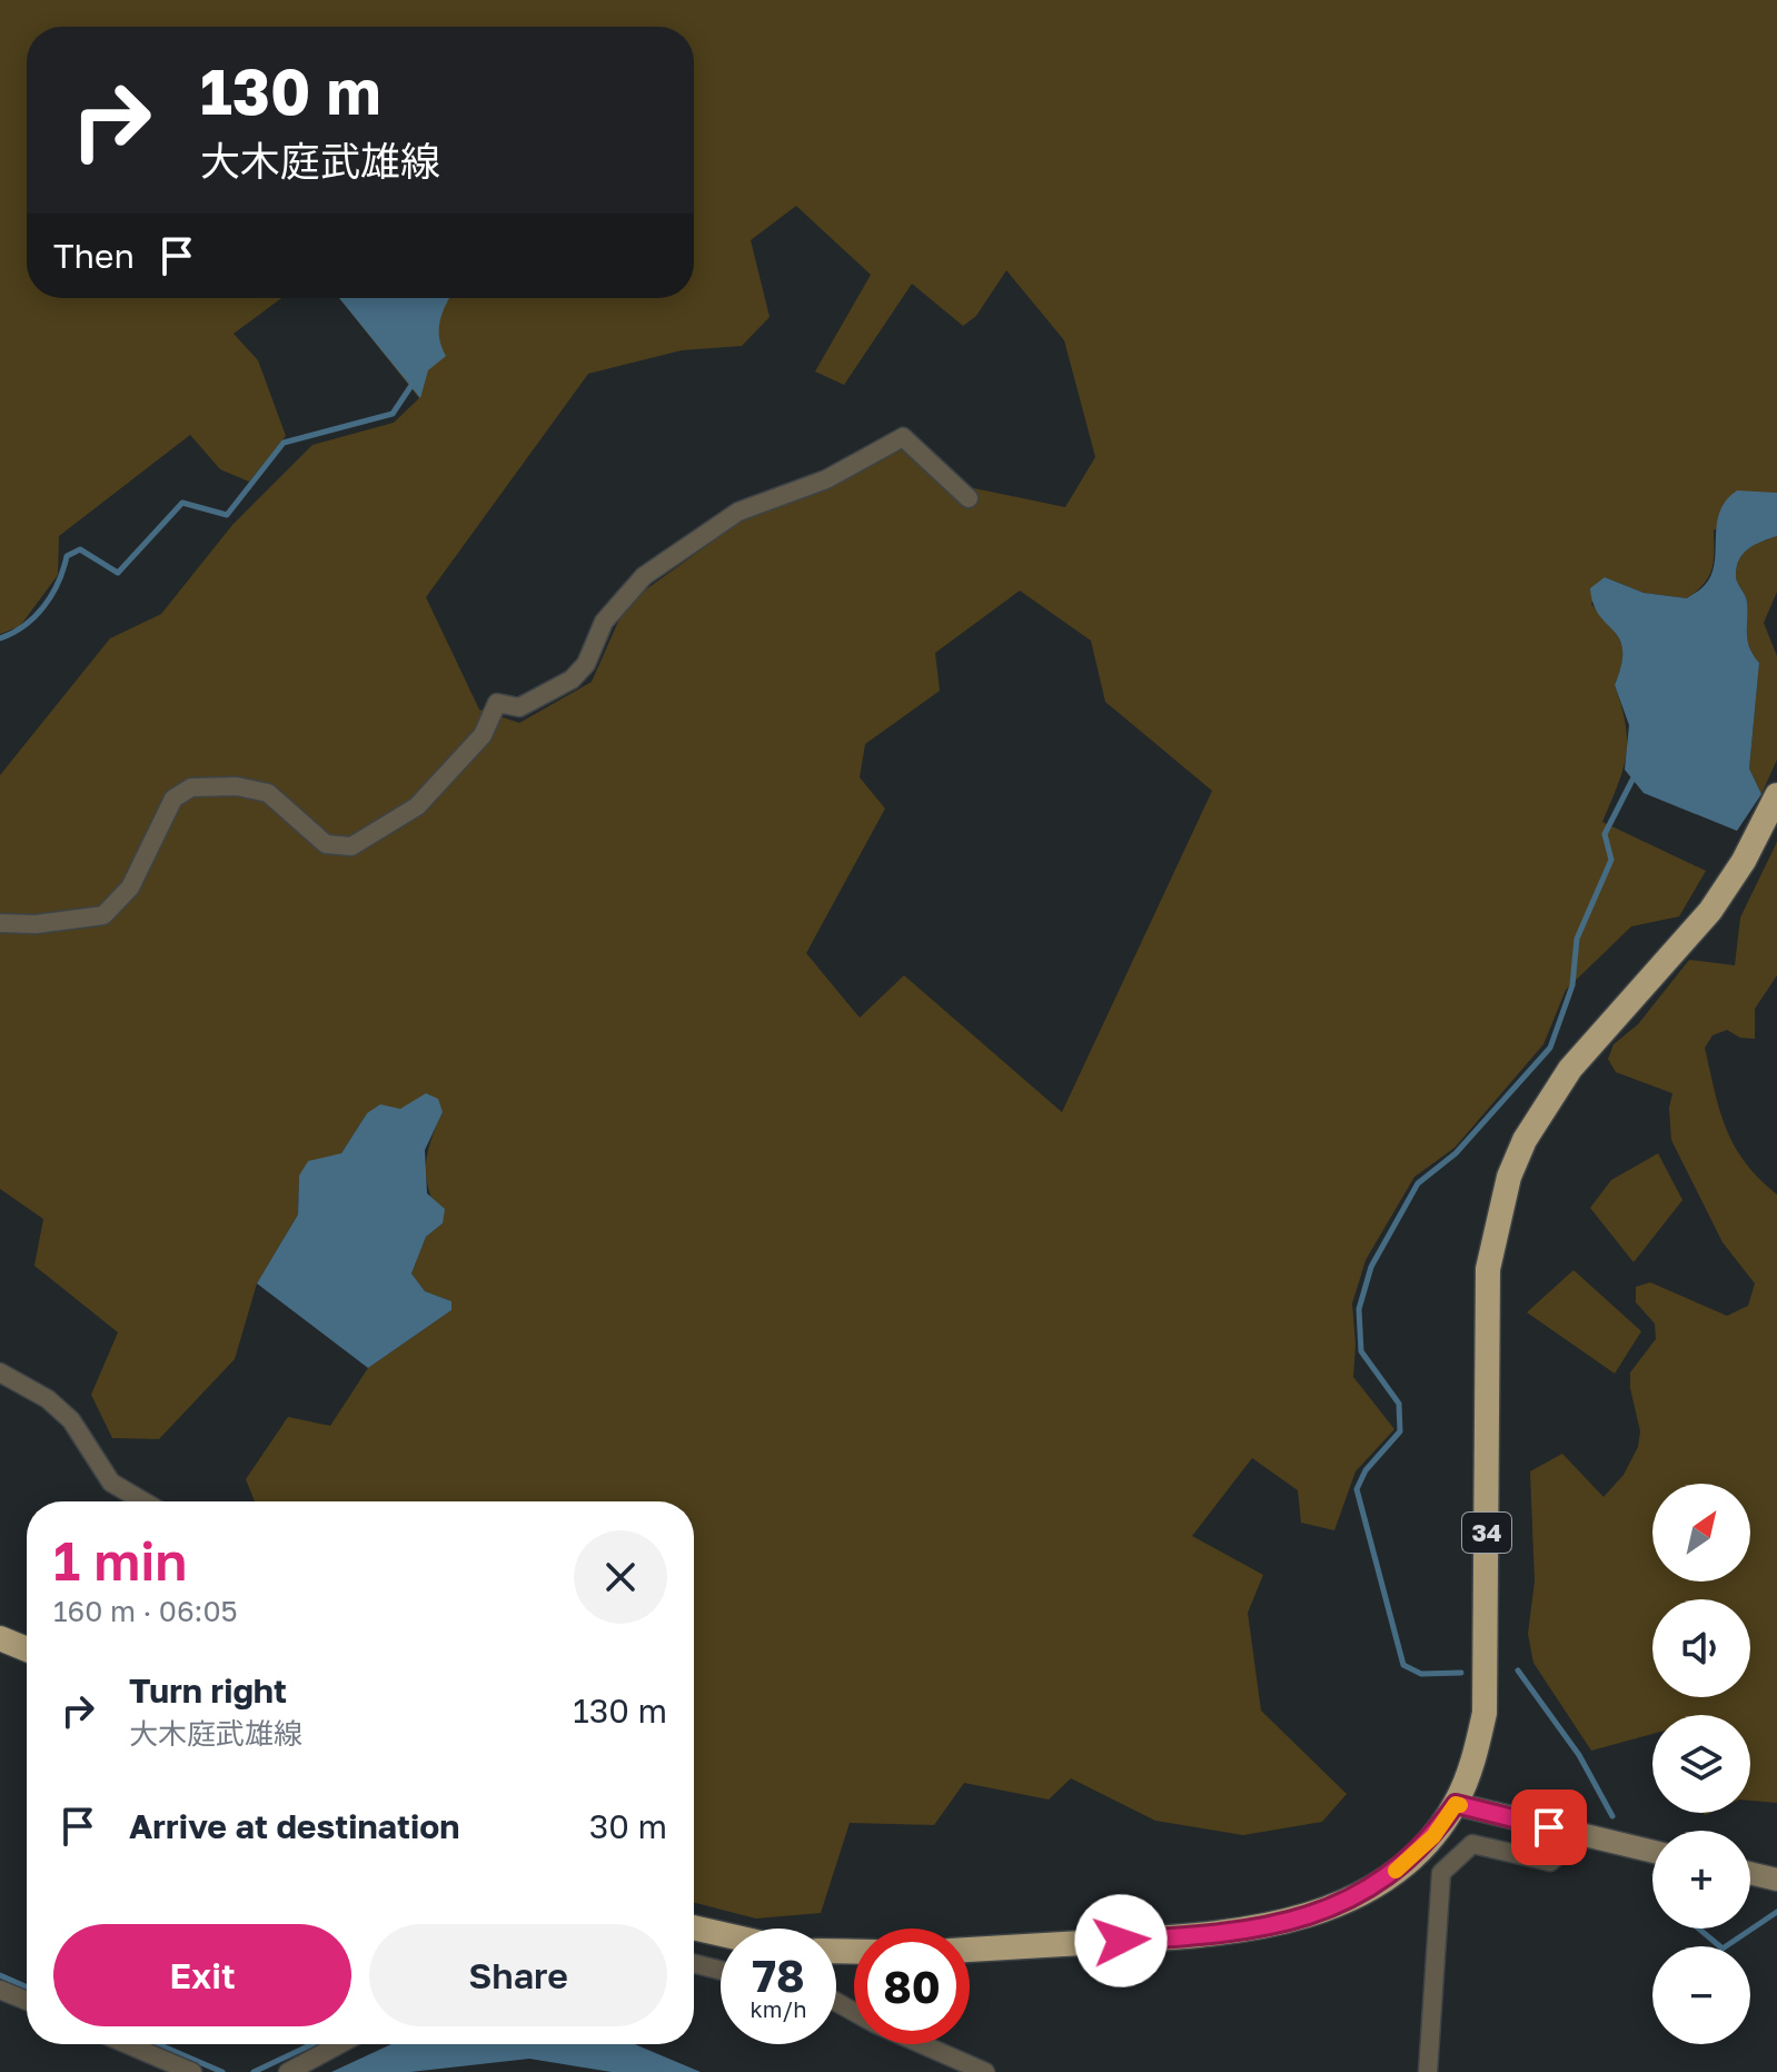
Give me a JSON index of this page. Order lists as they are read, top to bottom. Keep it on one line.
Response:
{"streets":{"highway":["34"]},"north":"top right","page":{"turn":["130 m","大木庭武雄線"],"then":"Then","map_buttons":["+","−"],"heading":["1 min","160 m · 06:05"],"list":[{"name":"Turn right","note":"大木庭武雄線","value":"130 m"},{"name":"Arrive at destination","value":"30 m"}],"buttons":["Exit","Share"],"speed":"78 km/h","limit":"80"}}
